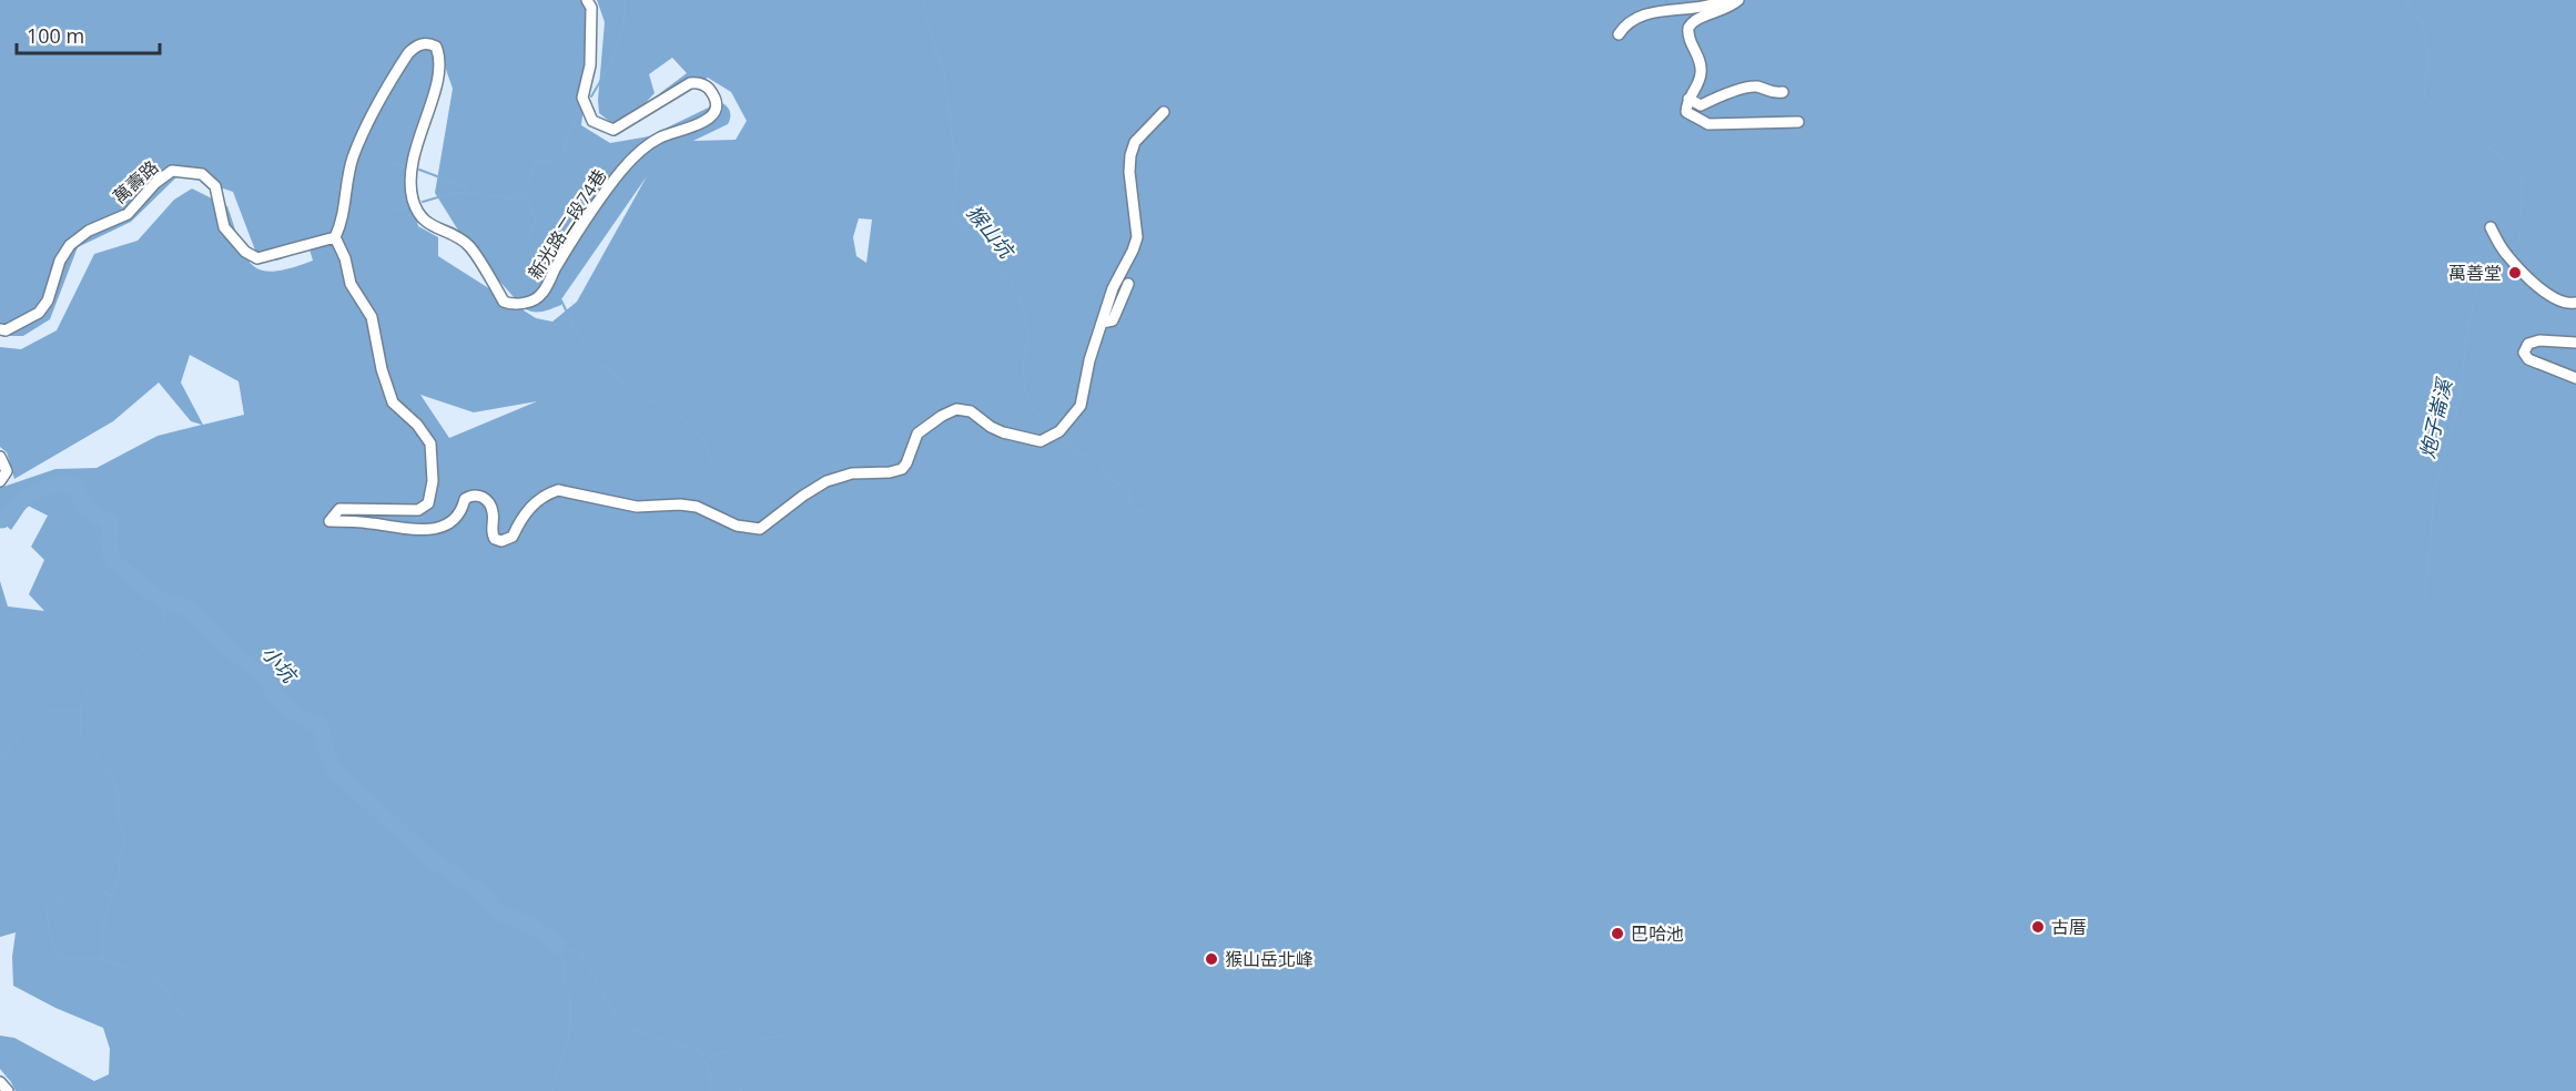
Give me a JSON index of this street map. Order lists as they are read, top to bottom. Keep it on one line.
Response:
{"streets":{"street":["萬壽路","新光路二段74巷"]},"crossings":[["萬壽路","新光路二段74巷"]],"water":["猴山坑","炮子崙溪","小坑"],"places":["萬善堂","古厝","巴哈池","猴山岳北峰"],"scale_bar":"100 m"}
